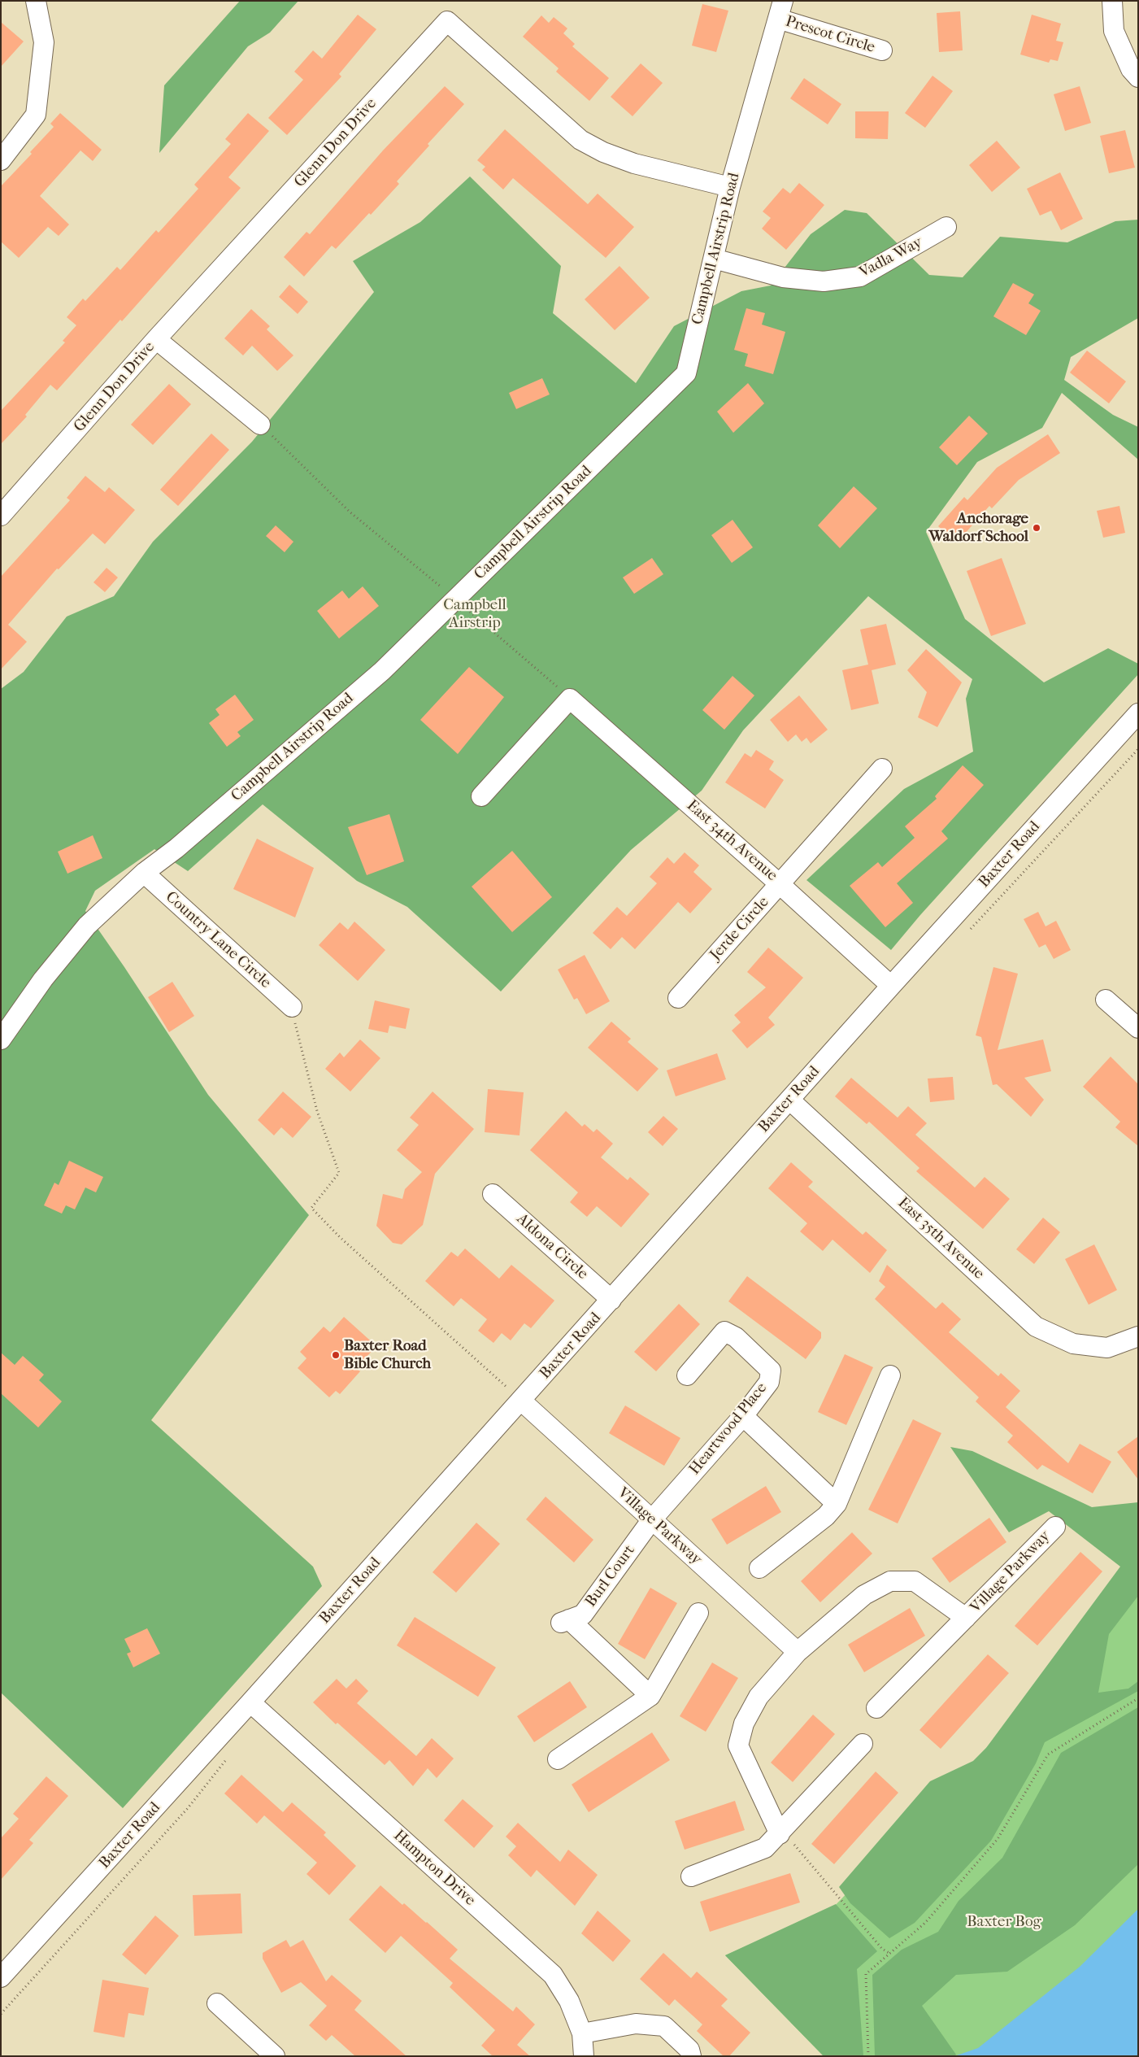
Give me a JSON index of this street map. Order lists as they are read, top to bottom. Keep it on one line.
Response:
{"streets":{"street":["Prescot Circle","Glenn Don Drive","Campbell Airstrip Road","Vadla Way","East 34th Avenue","Baxter Road","Jerde Circle","Country Lane Circle","East 35th Avenue","Aldona Circle","Heartwood Place","Village Parkway","Burl Court","Hampton Drive"]},"crossings":[["Prescot Circle","Campbell Airstrip Road"],["Glenn Don Drive","Campbell Airstrip Road"],["Campbell Airstrip Road","Vadla Way"],["Campbell Airstrip Road","Country Lane Circle"],["East 34th Avenue","Baxter Road"],["East 34th Avenue","Jerde Circle"],["Baxter Road","East 35th Avenue"],["Baxter Road","Aldona Circle"],["Baxter Road","Village Parkway"],["Baxter Road","Hampton Drive"],["Heartwood Place","Village Parkway"],["Heartwood Place","Burl Court"],["Village Parkway","Burl Court"]],"parks":["Campbell Airstrip","Baxter Bog"],"places":["Anchorage Waldorf School","Baxter Road Bible Church"]}
